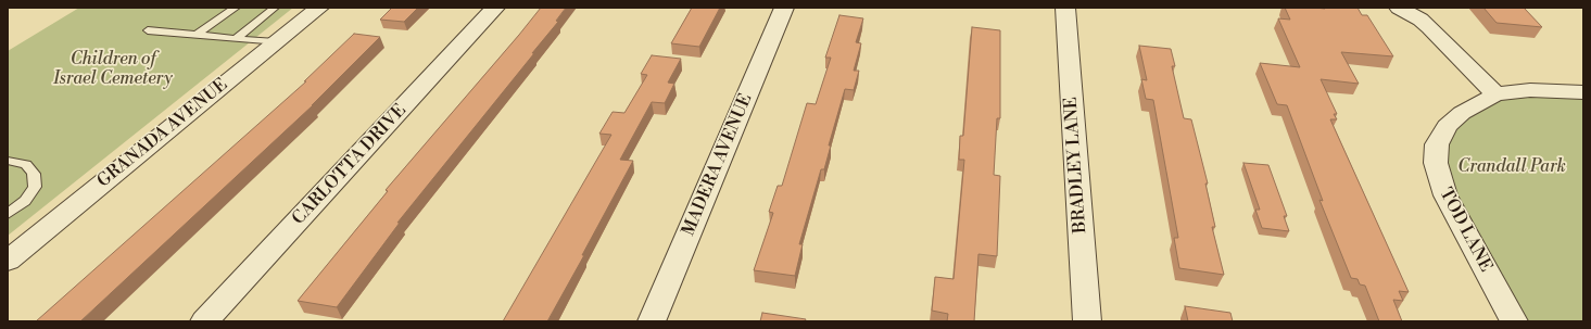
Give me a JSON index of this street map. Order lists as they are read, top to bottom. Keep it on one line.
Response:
{"streets":{"street":["GRANADA AVENUE","CARLOTTA DRIVE","MADERA AVENUE","BRADLEY LANE","TOD LANE"]},"parks":["Children of Israel Cemetery","Crandall Park"]}
